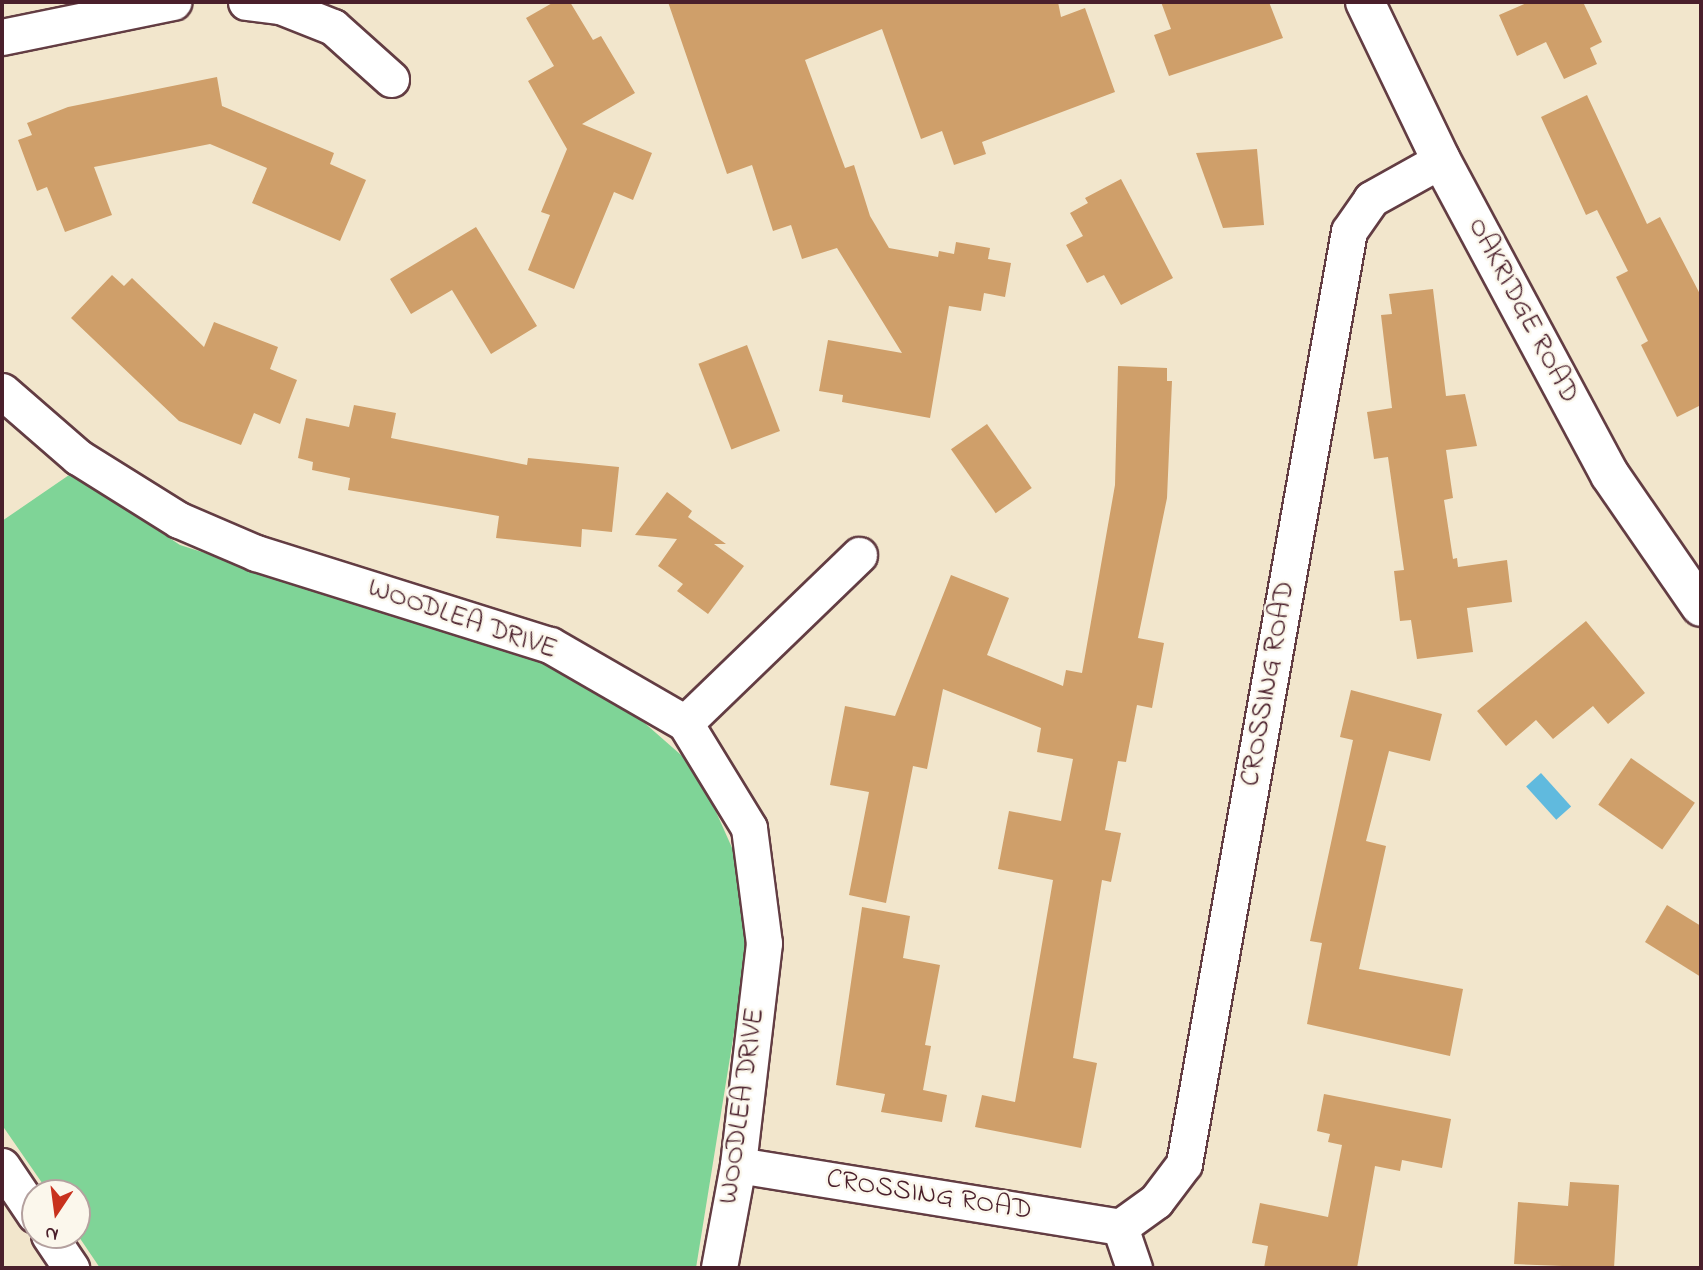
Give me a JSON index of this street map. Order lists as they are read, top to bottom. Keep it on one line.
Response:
{"streets":{"street":["OAKRIDGE ROAD","WOODLEA DRIVE","CROSSING ROAD"]},"crossings":[["OAKRIDGE ROAD","CROSSING ROAD"],["WOODLEA DRIVE","CROSSING ROAD"]],"north":"bottom"}
